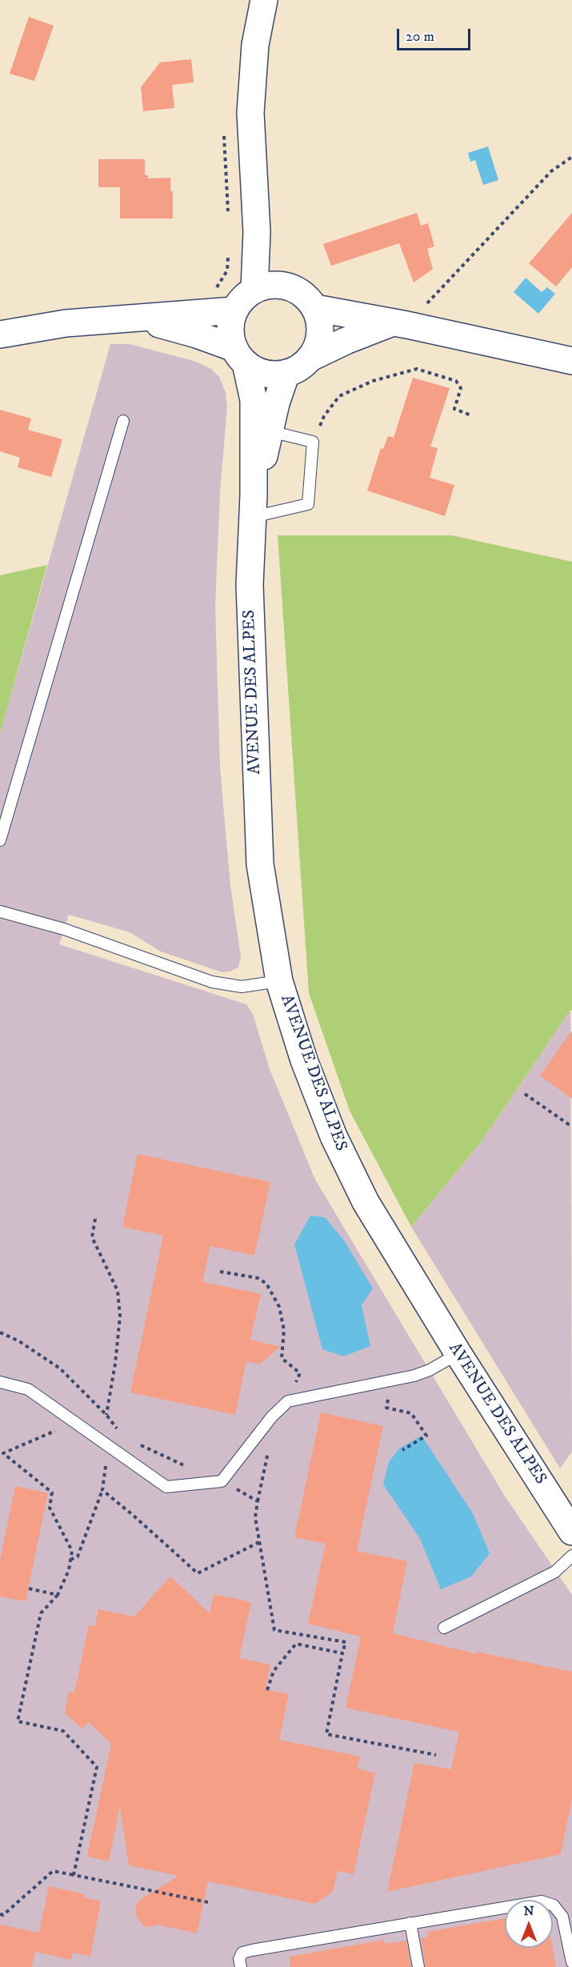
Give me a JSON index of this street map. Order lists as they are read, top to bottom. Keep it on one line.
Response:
{"streets":{"main road":["AVENUE DES ALPES"]},"scale_bar":"20 m","north":"top"}
